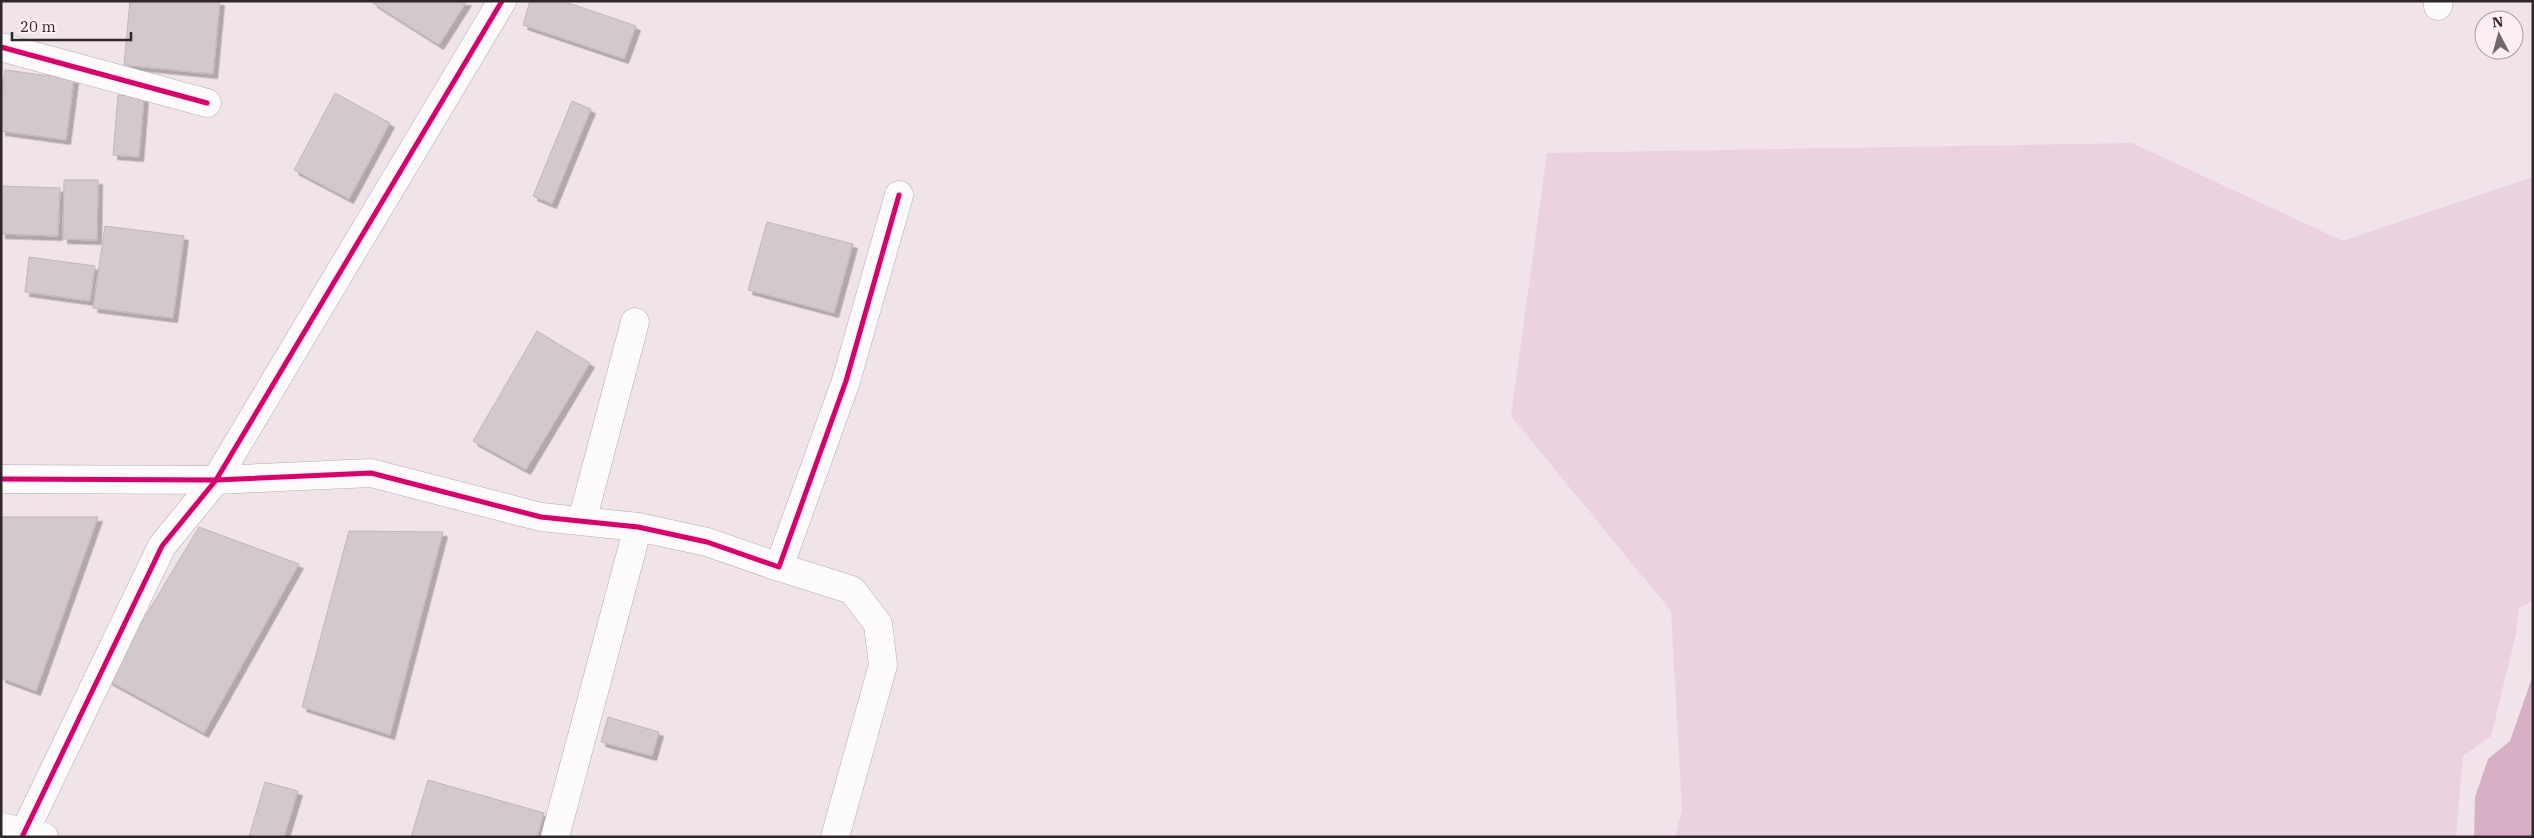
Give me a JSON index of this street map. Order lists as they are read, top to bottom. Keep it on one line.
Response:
{"scale_bar":"20 m","north":"top"}
